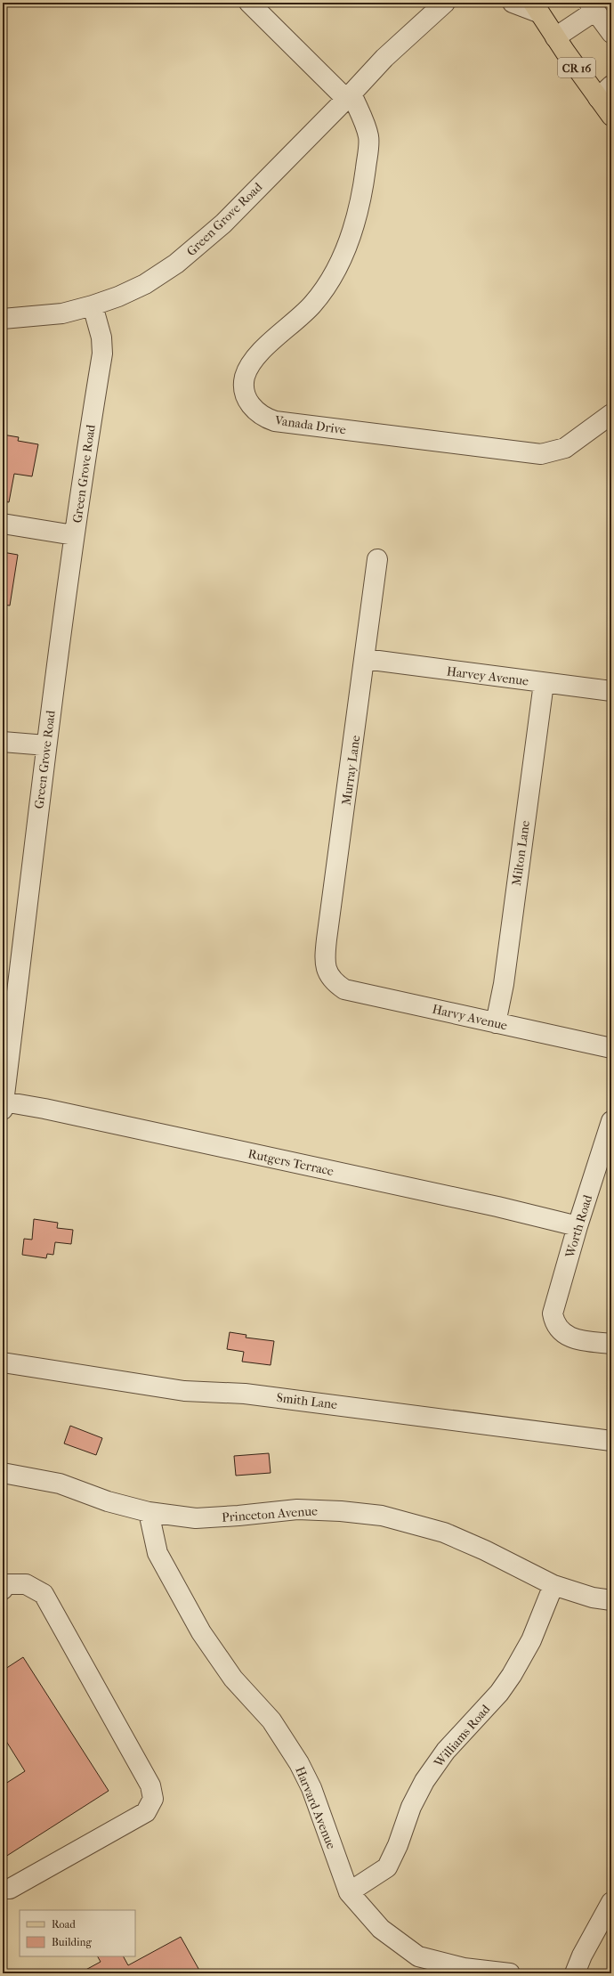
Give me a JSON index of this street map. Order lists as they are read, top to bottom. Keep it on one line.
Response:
{"streets":{"main road":["CR 16"],"street":["Green Grove Road","Vanada Drive","Harvey Avenue","Murray Lane","Milton Lane","Harvy Avenue","Rutgers Terrace","Worth Road","Smith Lane","Princeton Avenue","Williams Road","Harvard Avenue"]},"crossings":[["Green Grove Road","Vanada Drive"],["Green Grove Road","Rutgers Terrace"],["Harvey Avenue","Murray Lane"],["Harvey Avenue","Milton Lane"],["Murray Lane","Harvy Avenue"],["Milton Lane","Harvy Avenue"],["Rutgers Terrace","Worth Road"],["Princeton Avenue","Williams Road"],["Princeton Avenue","Harvard Avenue"],["Williams Road","Harvard Avenue"]],"legend":["Road","Building"]}
